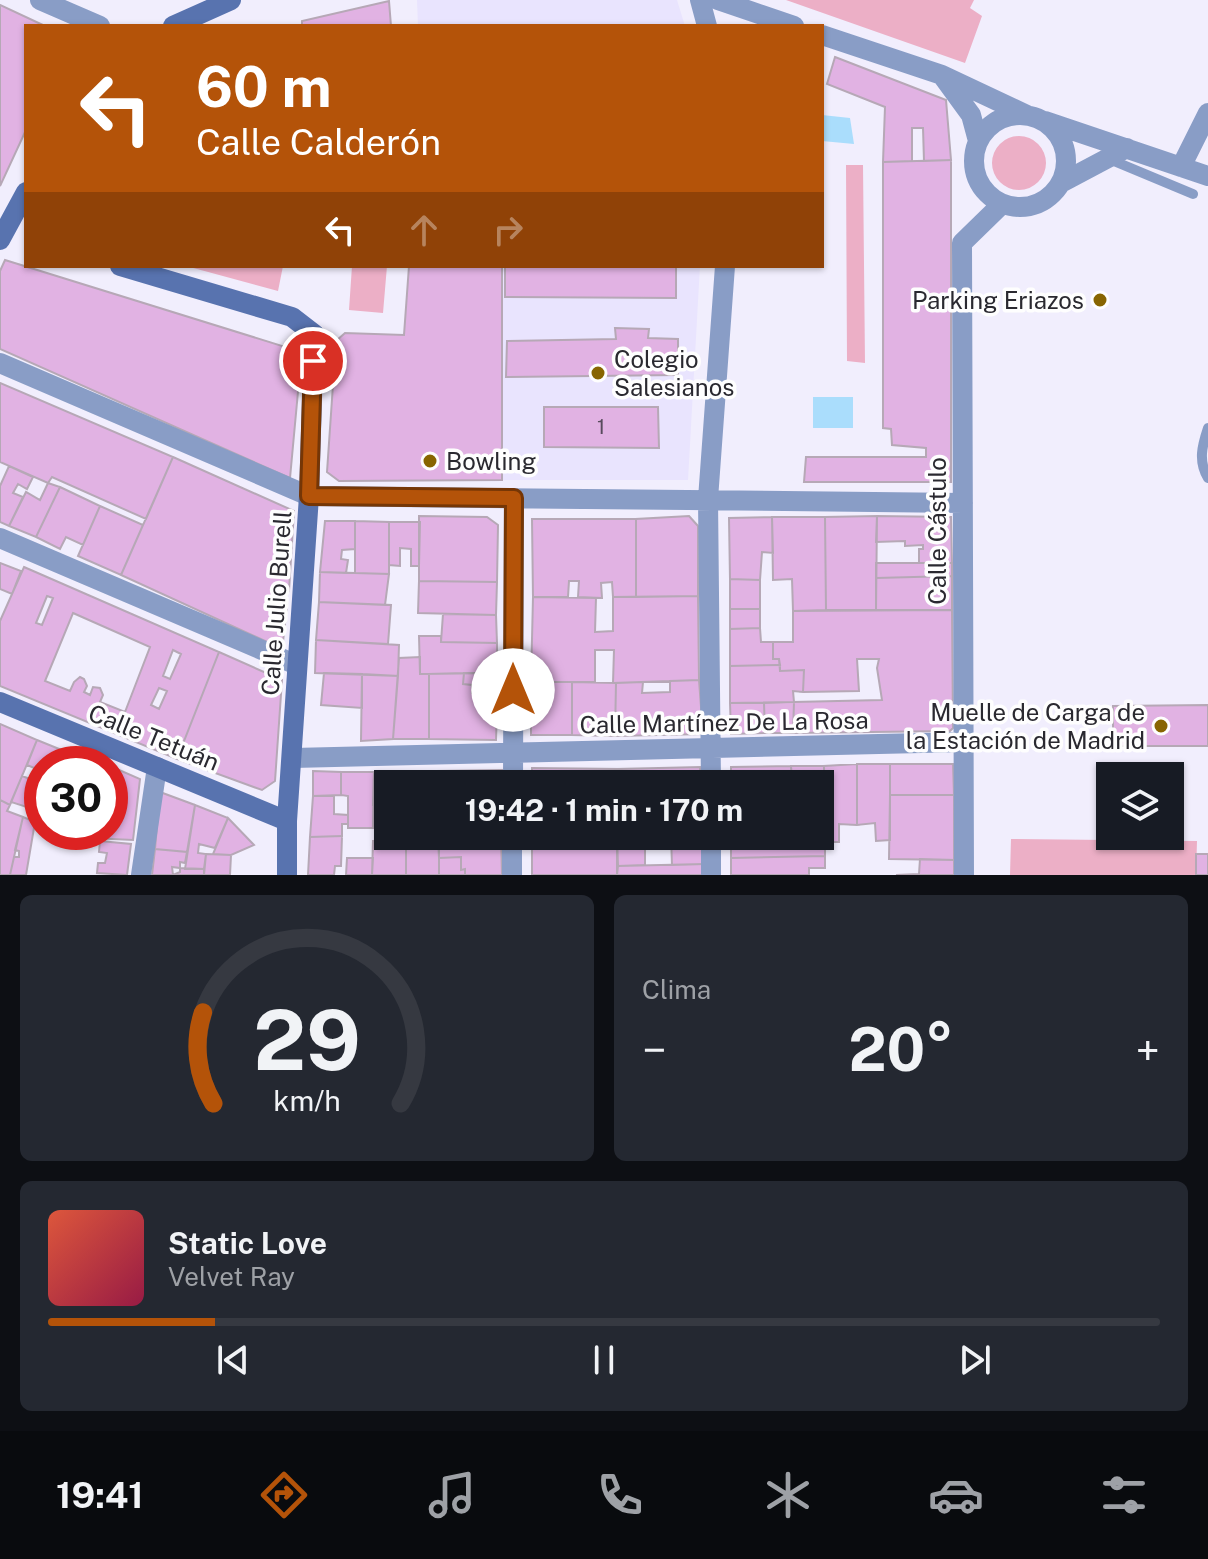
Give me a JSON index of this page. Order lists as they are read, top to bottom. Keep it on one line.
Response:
{"streets":{"main road":["Calle Julio Burell","Calle Tetuán"],"street":["Calle Cástulo","Calle Martínez De La Rosa"]},"crossings":[["Calle Cástulo","Calle Martínez De La Rosa"],["Calle Julio Burell","Calle Martínez De La Rosa"],["Calle Julio Burell","Calle Tetuán"]],"places":["Parking Eriazos","Colegio Salesianos","Bowling","Muelle de Carga de la Estación de Madrid"],"house_numbers":["1"],"page":{"turn":["60 m","Calle Calderón"],"limit":"30","trip":"19:42 · 1 min · 170 m","tile":"Clima","heat":["−","20°","+"],"song":["Static Love","Velvet Ray"],"tabs":"19:41","gauge":["29","km/h"]}}
